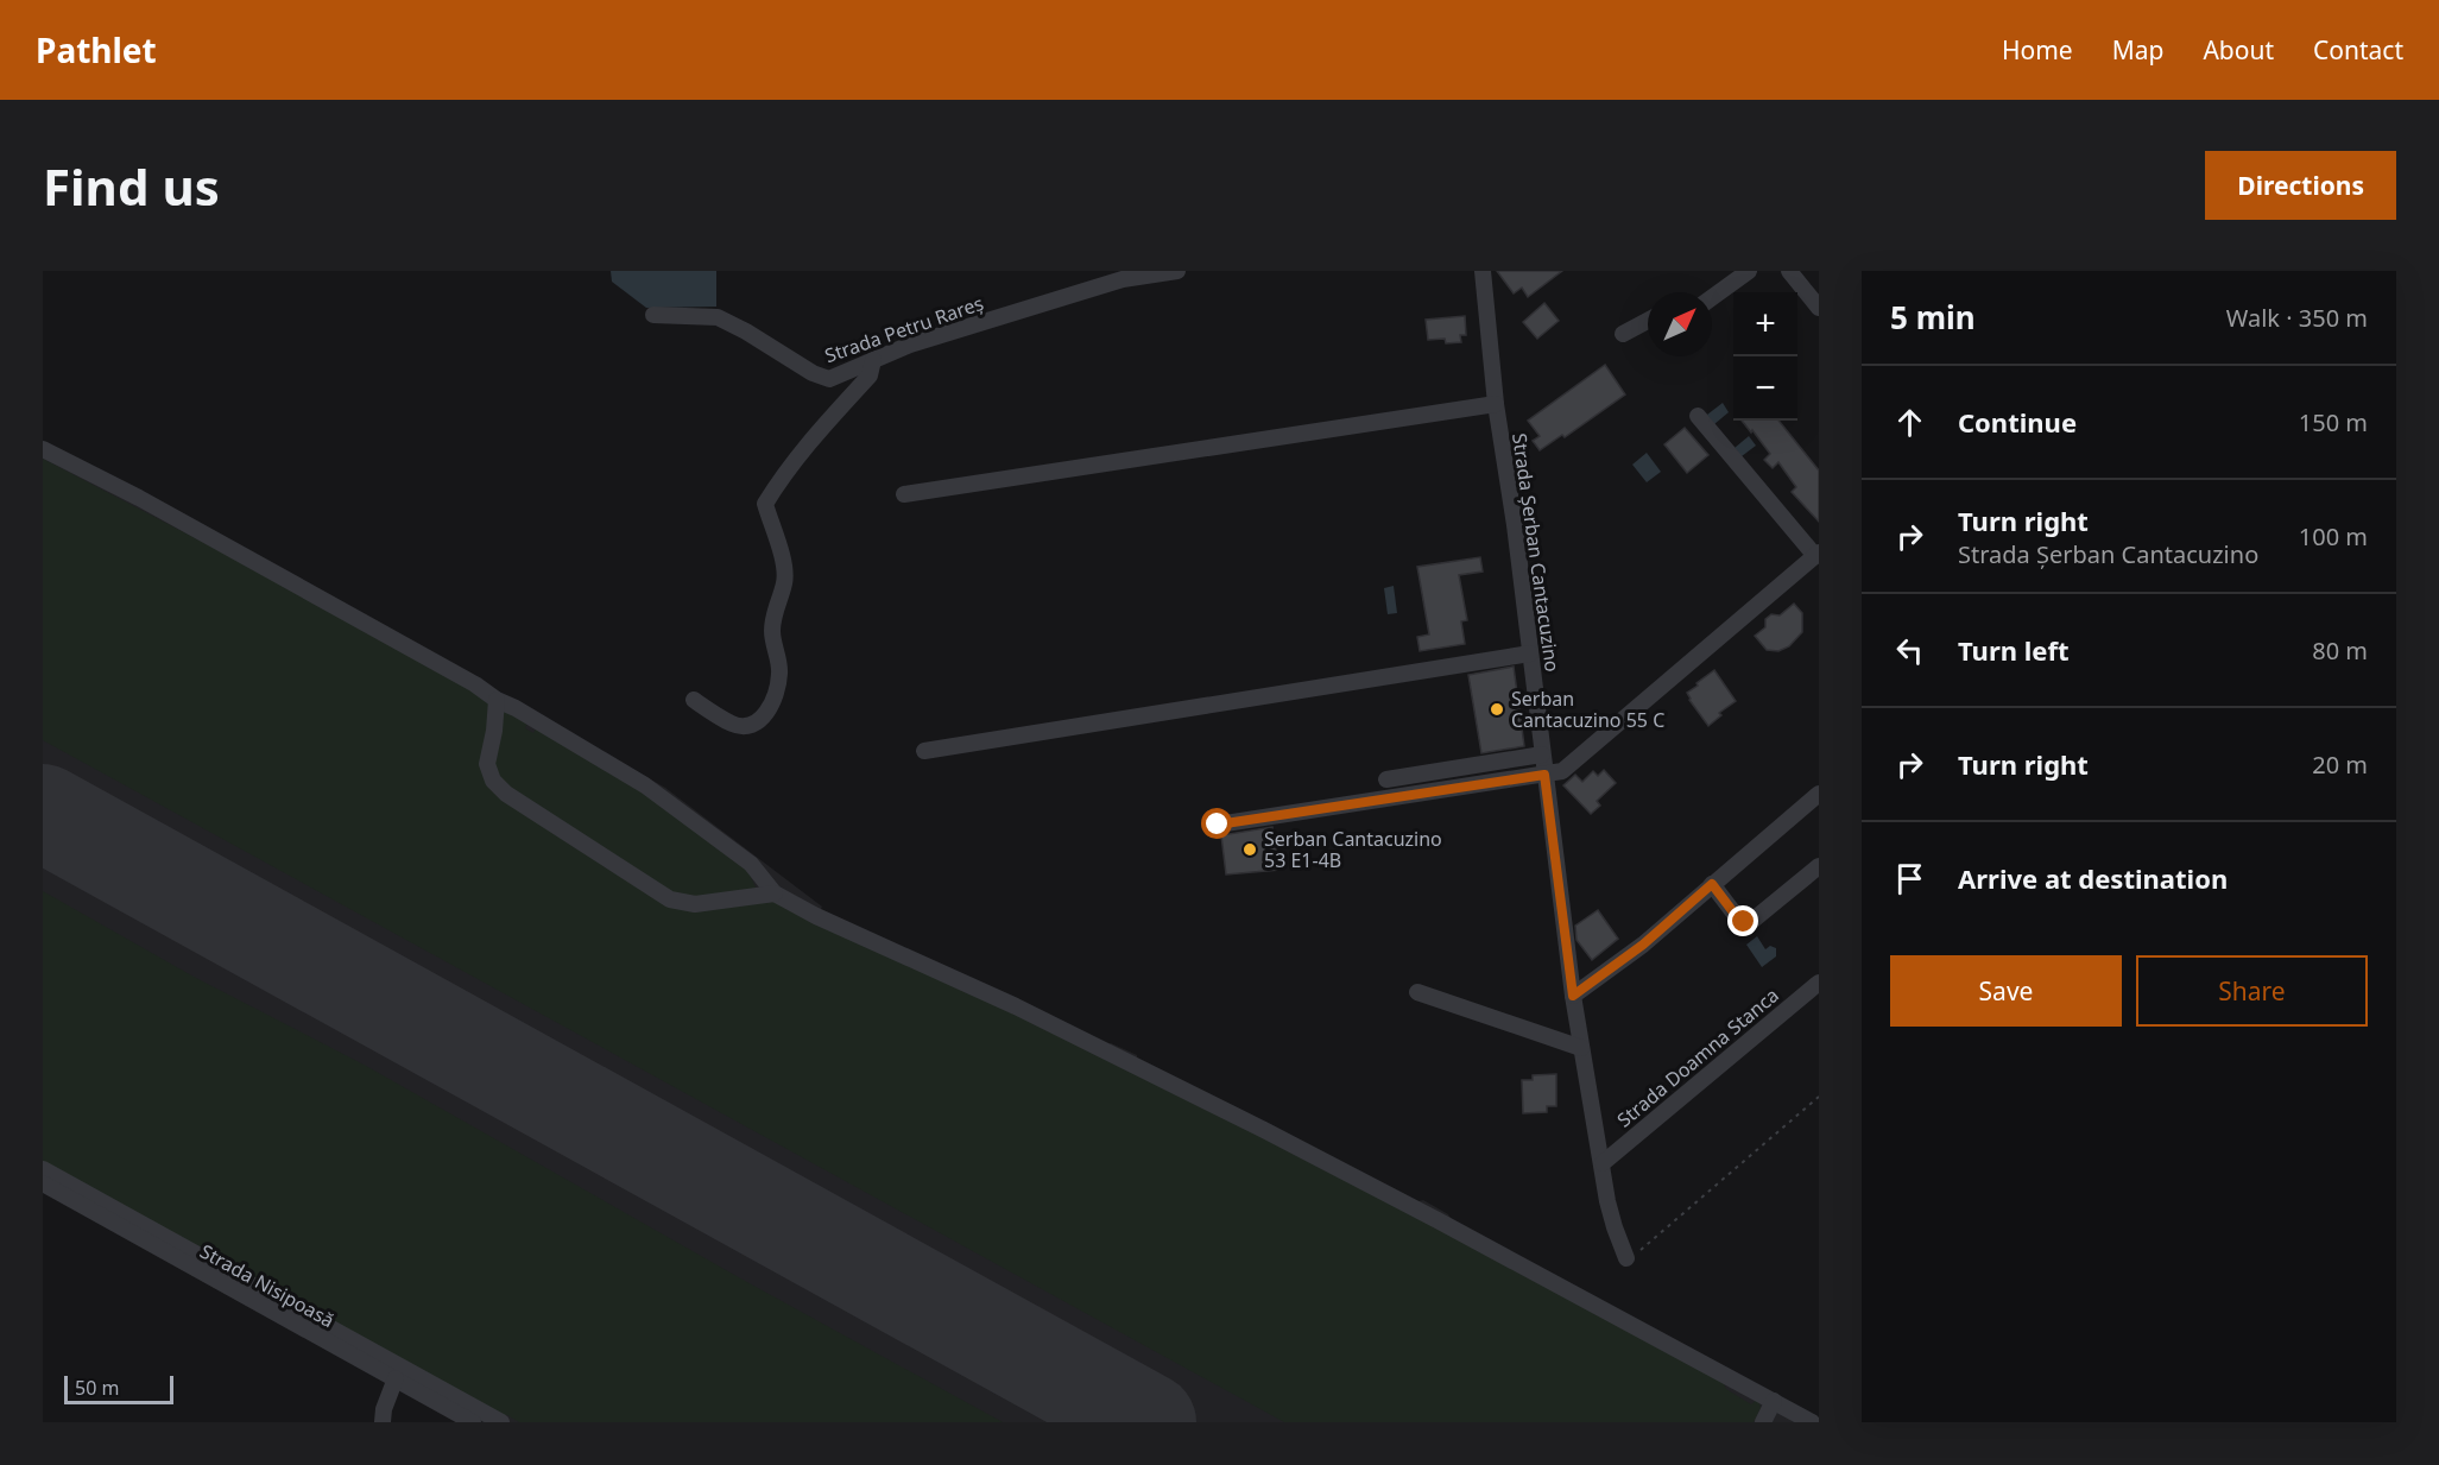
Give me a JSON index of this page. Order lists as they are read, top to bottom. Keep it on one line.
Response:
{"streets":{"street":["Strada Petru Rareș","Strada Șerban Cantacuzino","Strada Doamna Stanca","Strada Nisipoasă"]},"crossings":[["Strada Șerban Cantacuzino","Strada Doamna Stanca"]],"places":["Serban Cantacuzino 55 C","Serban Cantacuzino 53 E1-4B"],"scale_bar":"50 m","north":"top right","page":{"header":"Pathlet","nav":["Home","Map","About","Contact"],"buttons":["Directions",["Save","Share"]],"title":"Find us","heading":["5 min","Walk · 350 m"],"map_buttons":["+","−"],"list":[["Continue","150 m"],["Turn right","Strada Șerban Cantacuzino","100 m"],["Turn left","80 m"],["Turn right","20 m"],"Arrive at destination"],"scale":"50 m"}}
